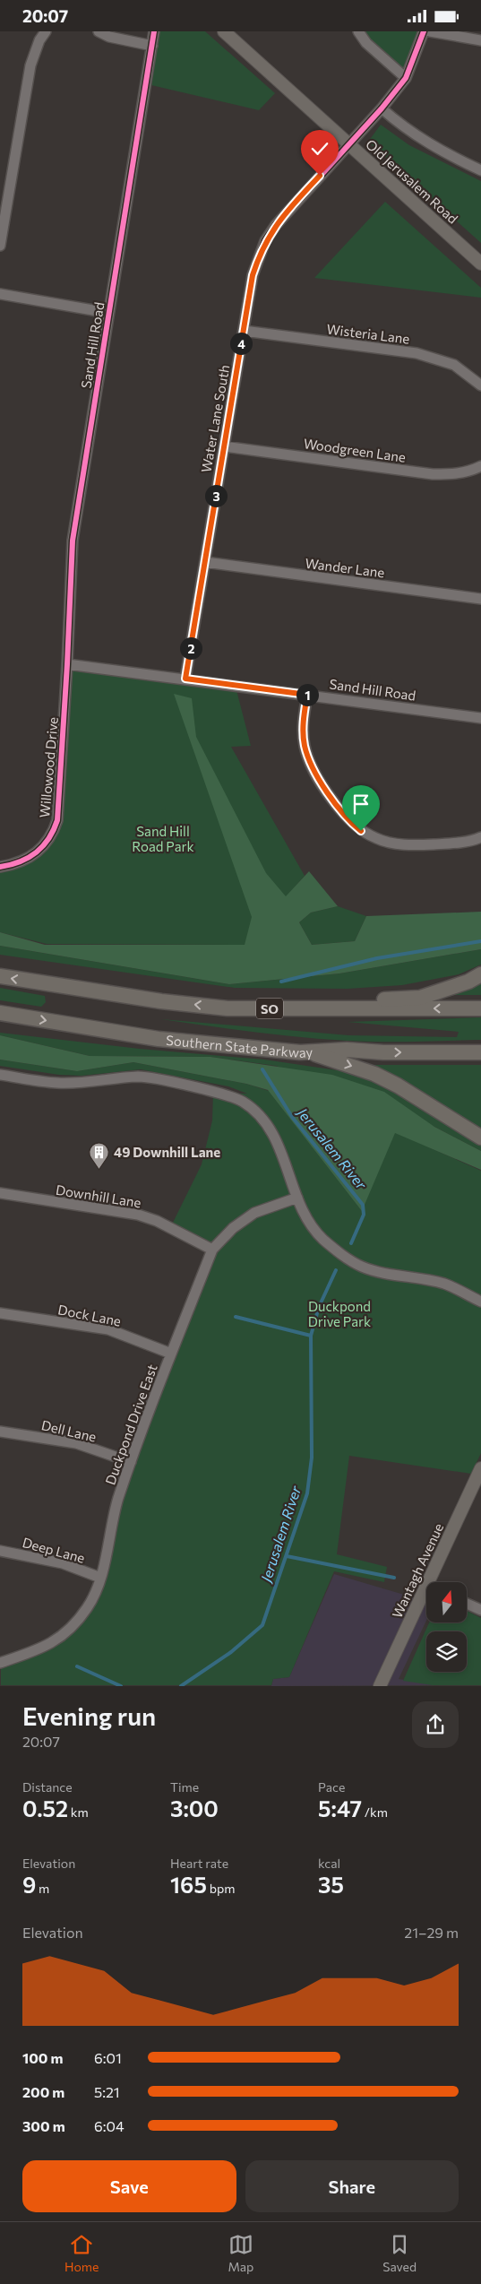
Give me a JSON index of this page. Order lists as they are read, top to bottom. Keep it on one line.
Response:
{"streets":{"highway":["SO","Southern State Parkway"],"main road":["Old Jerusalem Road","Wantagh Avenue"],"street":["Wisteria Lane","Sand Hill Road","Water Lane South","Woodgreen Lane","Wander Lane","Willowood Drive","Downhill Lane","Dock Lane","Duckpond Drive East","Dell Lane","Deep Lane"]},"crossings":[["Old Jerusalem Road","Water Lane South"],["Wisteria Lane","Water Lane South"],["Sand Hill Road","Water Lane South"],["Sand Hill Road","Willowood Drive"],["Water Lane South","Woodgreen Lane"],["Water Lane South","Wander Lane"],["Downhill Lane","Duckpond Drive East"],["Dock Lane","Duckpond Drive East"],["Duckpond Drive East","Dell Lane"],["Duckpond Drive East","Deep Lane"]],"water":["Jerusalem River"],"parks":["Sand Hill Road Park","Duckpond Drive Park"],"places":{"building":["49 Downhill Lane"]},"north":"top","page":{"status":"20:07","pins":["4","3","2","1"],"heading":["Evening run","20:07"],"stats":[["Distance","0.52 km"],["Time","3:00"],["Pace","5:47 /km"],["Elevation","9 m"],["Heart rate","165 bpm"],["kcal","35"]],"chart":["Elevation","21–29 m"],"list":[{"name":"100 m","note":"6:01"},{"name":"200 m","note":"5:21"},{"name":"300 m","note":"6:04"}],"buttons":["Save","Share"],"tabs":["Home","Map","Saved"]}}
